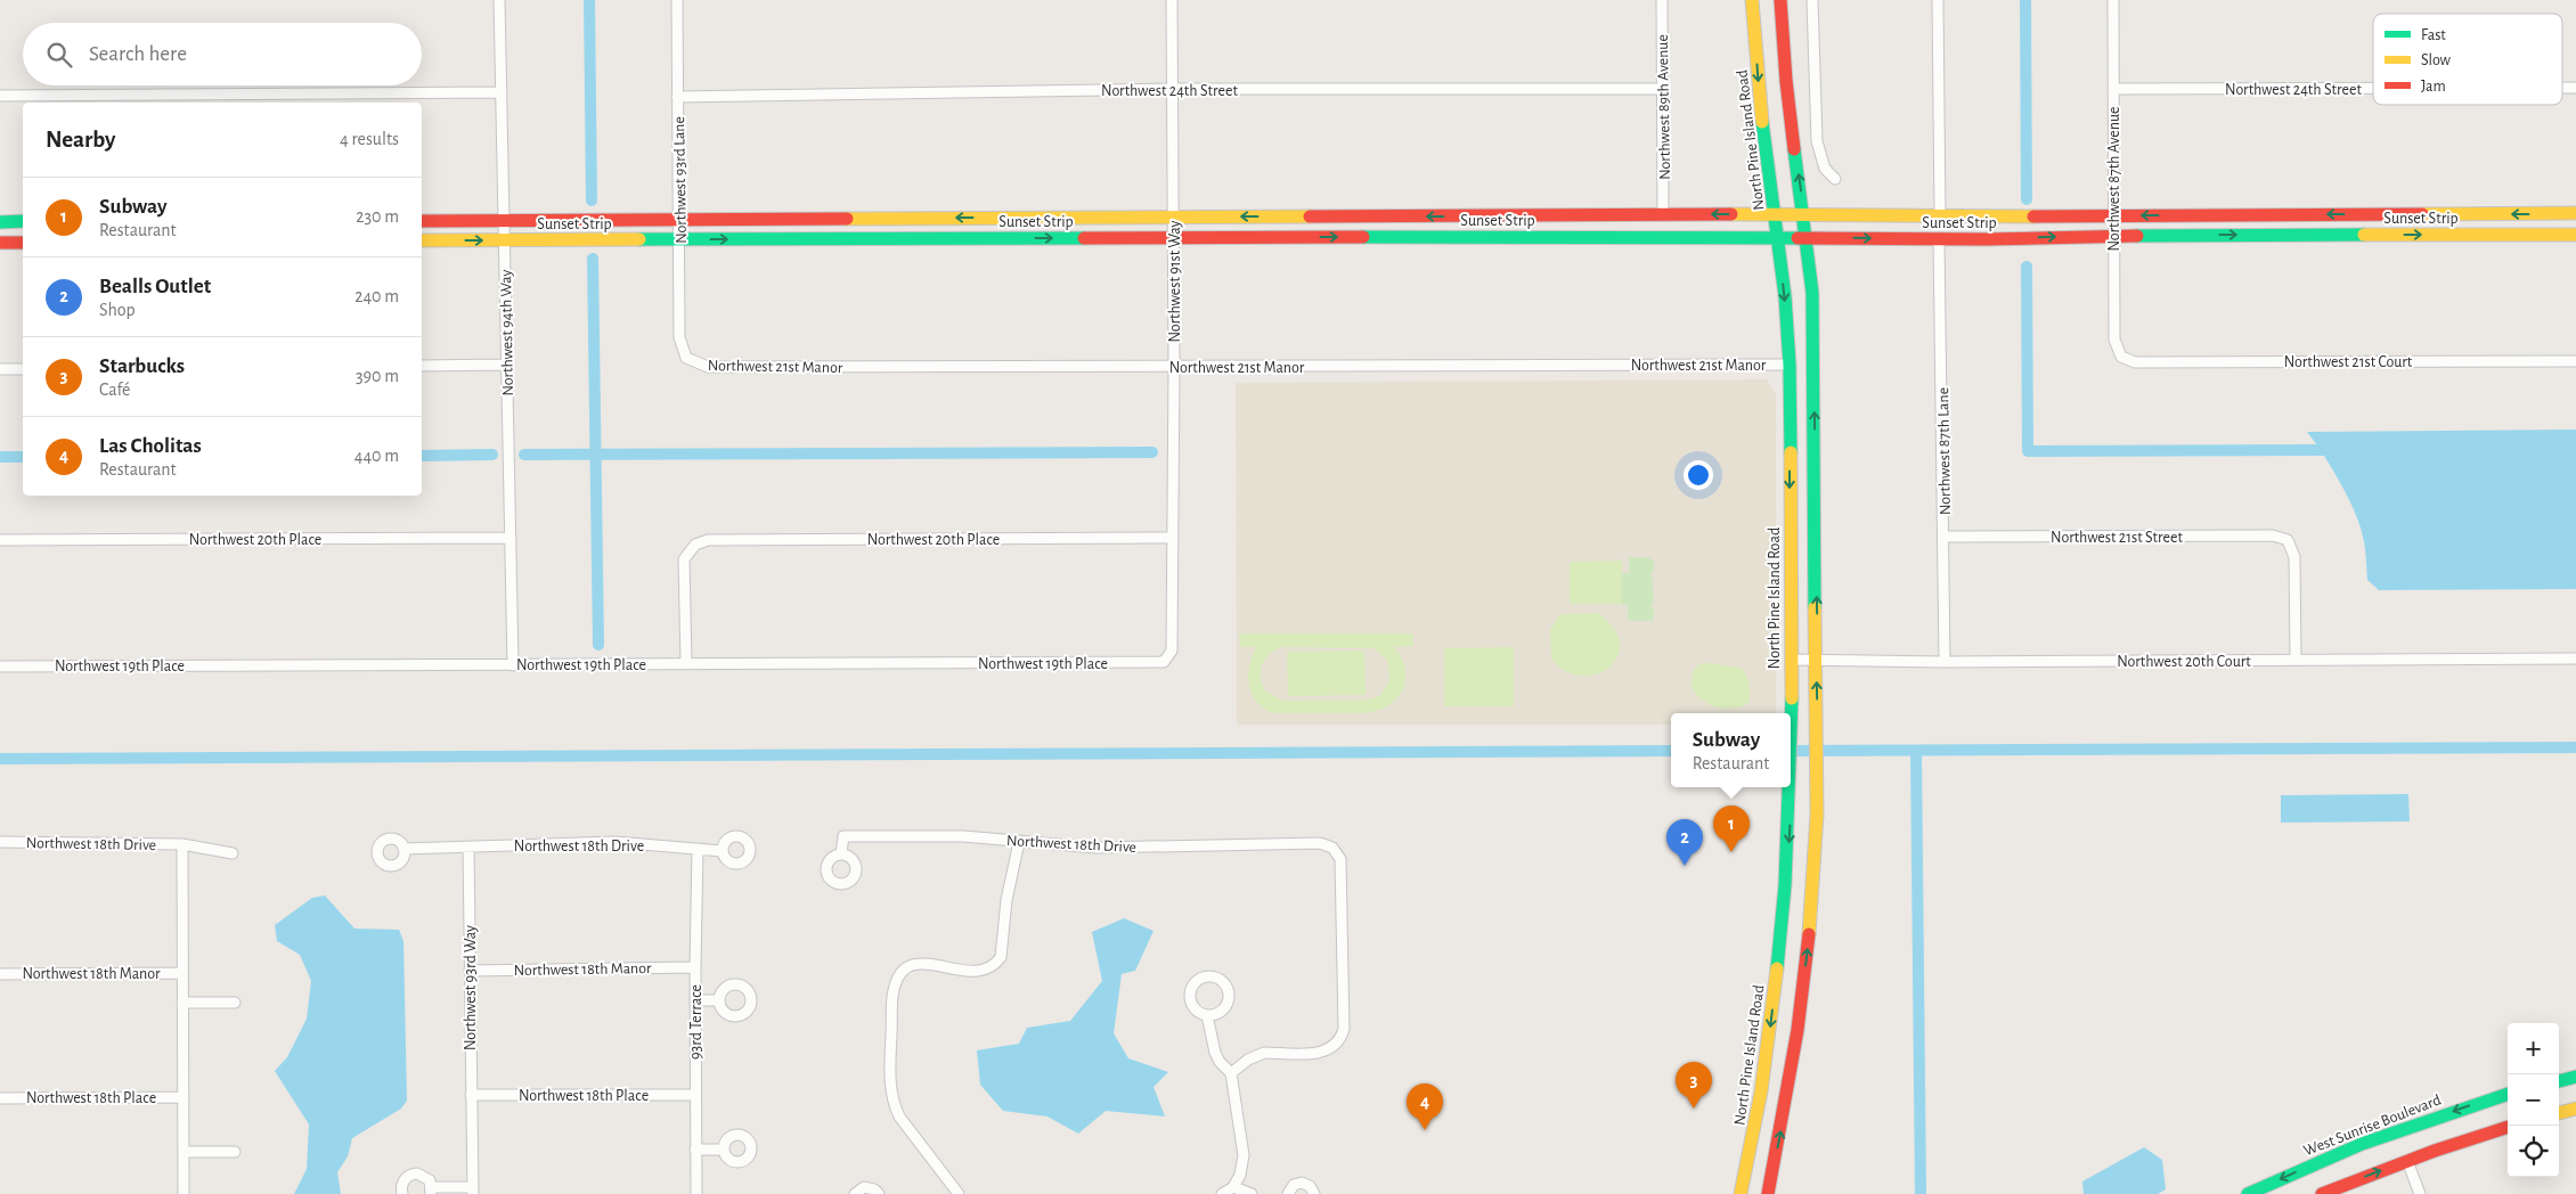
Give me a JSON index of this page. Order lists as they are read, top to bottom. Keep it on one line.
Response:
{"streets":{"main road":["North Pine Island Road","Sunset Strip","West Sunrise Boulevard"],"street":["Northwest 24th Street","Northwest 89th Avenue","Northwest 87th Avenue","Northwest 93rd Lane","Northwest 91st Way","Northwest 94th Way","Northwest 21st Court","Northwest 21st Manor","Northwest 87th Lane","Northwest 21st Street","Northwest 20th Place","Northwest 20th Court","Northwest 19th Place","Northwest 18th Drive","Northwest 18th Manor","Northwest 93rd Way","93rd Terrace","Northwest 18th Place"]},"crossings":[["Northwest 24th Street","Northwest 89th Avenue"],["Northwest 24th Street","Northwest 87th Avenue"],["Northwest 24th Street","Northwest 93rd Lane"],["Northwest 24th Street","Northwest 91st Way"],["Northwest 89th Avenue","Sunset Strip"],["North Pine Island Road","Sunset Strip"],["North Pine Island Road","Northwest 21st Manor"],["North Pine Island Road","Northwest 20th Court"],["Northwest 87th Avenue","Sunset Strip"],["Northwest 87th Avenue","Northwest 21st Court"],["Northwest 93rd Lane","Sunset Strip"],["Northwest 93rd Lane","Northwest 21st Manor"],["Sunset Strip","Northwest 91st Way"],["Sunset Strip","Northwest 94th Way"],["Sunset Strip","Northwest 87th Lane"],["Northwest 91st Way","Northwest 21st Manor"],["Northwest 91st Way","Northwest 20th Place"],["Northwest 91st Way","Northwest 19th Place"],["Northwest 94th Way","Northwest 20th Place"],["Northwest 94th Way","Northwest 19th Place"],["Northwest 87th Lane","Northwest 21st Street"],["Northwest 87th Lane","Northwest 20th Court"],["Northwest 21st Street","Northwest 20th Court"],["Northwest 20th Place","Northwest 19th Place"],["Northwest 18th Drive","Northwest 93rd Way"],["Northwest 18th Drive","93rd Terrace"],["Northwest 18th Manor","Northwest 93rd Way"],["Northwest 18th Manor","93rd Terrace"],["Northwest 93rd Way","Northwest 18th Place"],["93rd Terrace","Northwest 18th Place"]],"legend":["Fast","Slow","Jam"],"page":{"search":"Search here","heading":["Nearby","4 results"],"list":[{"mark":"1","name":"Subway","note":"Restaurant","value":"230 m"},{"mark":"2","name":"Bealls Outlet","note":"Shop","value":"240 m"},{"mark":"3","name":"Starbucks","note":"Café","value":"390 m"},{"mark":"4","name":"Las Cholitas","note":"Restaurant","value":"440 m"}],"popup":["Subway","Restaurant"],"pins":["1","2","3","4"],"map_buttons":["+","−"]}}
